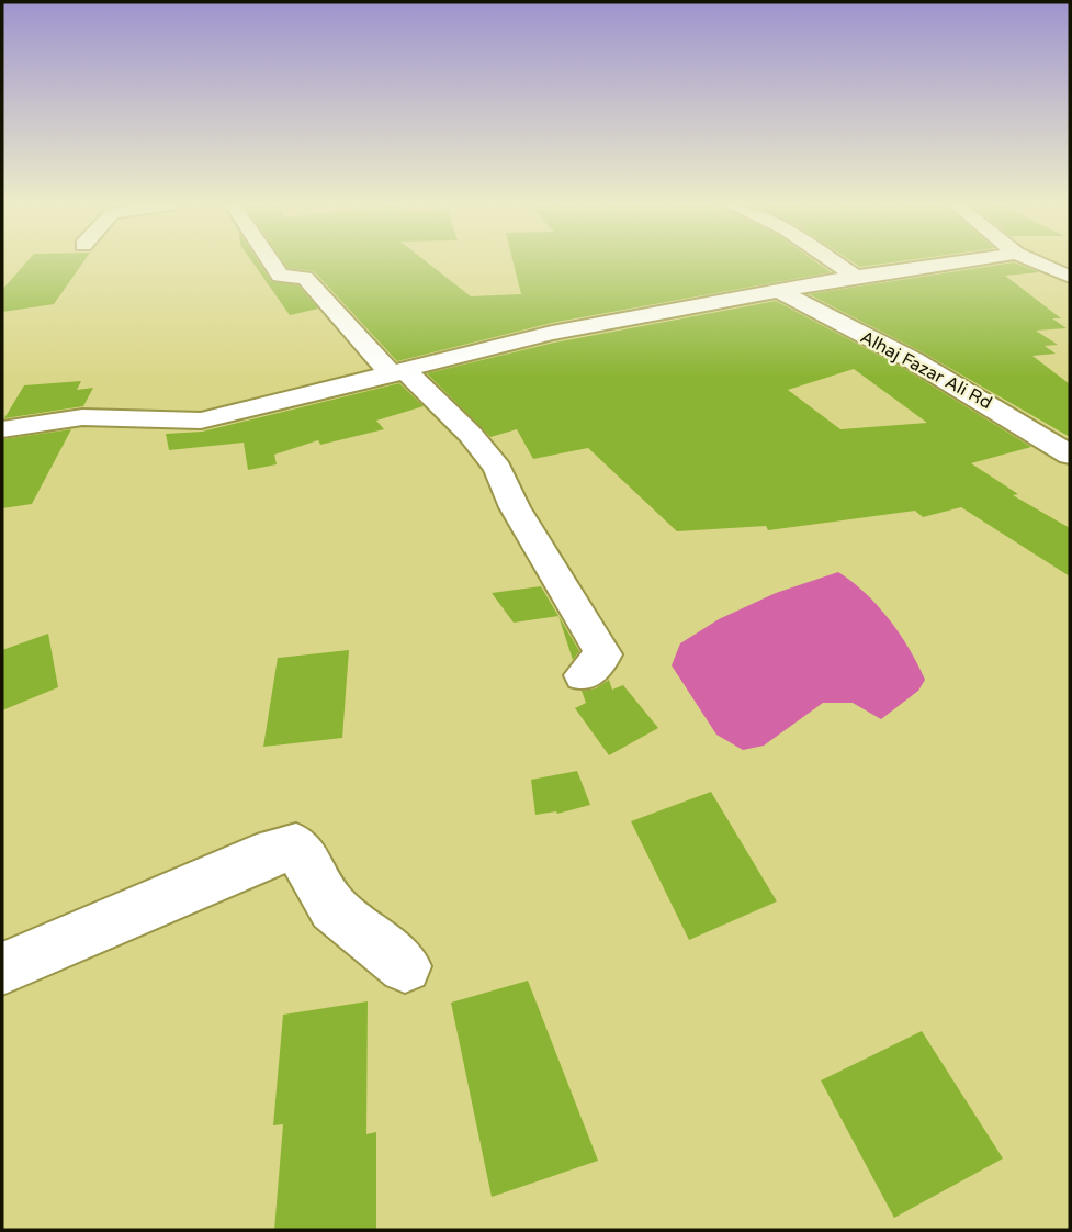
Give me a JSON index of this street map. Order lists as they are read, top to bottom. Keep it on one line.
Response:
{"streets":{"street":["Alhaj Fazar Ali Rd"]}}
